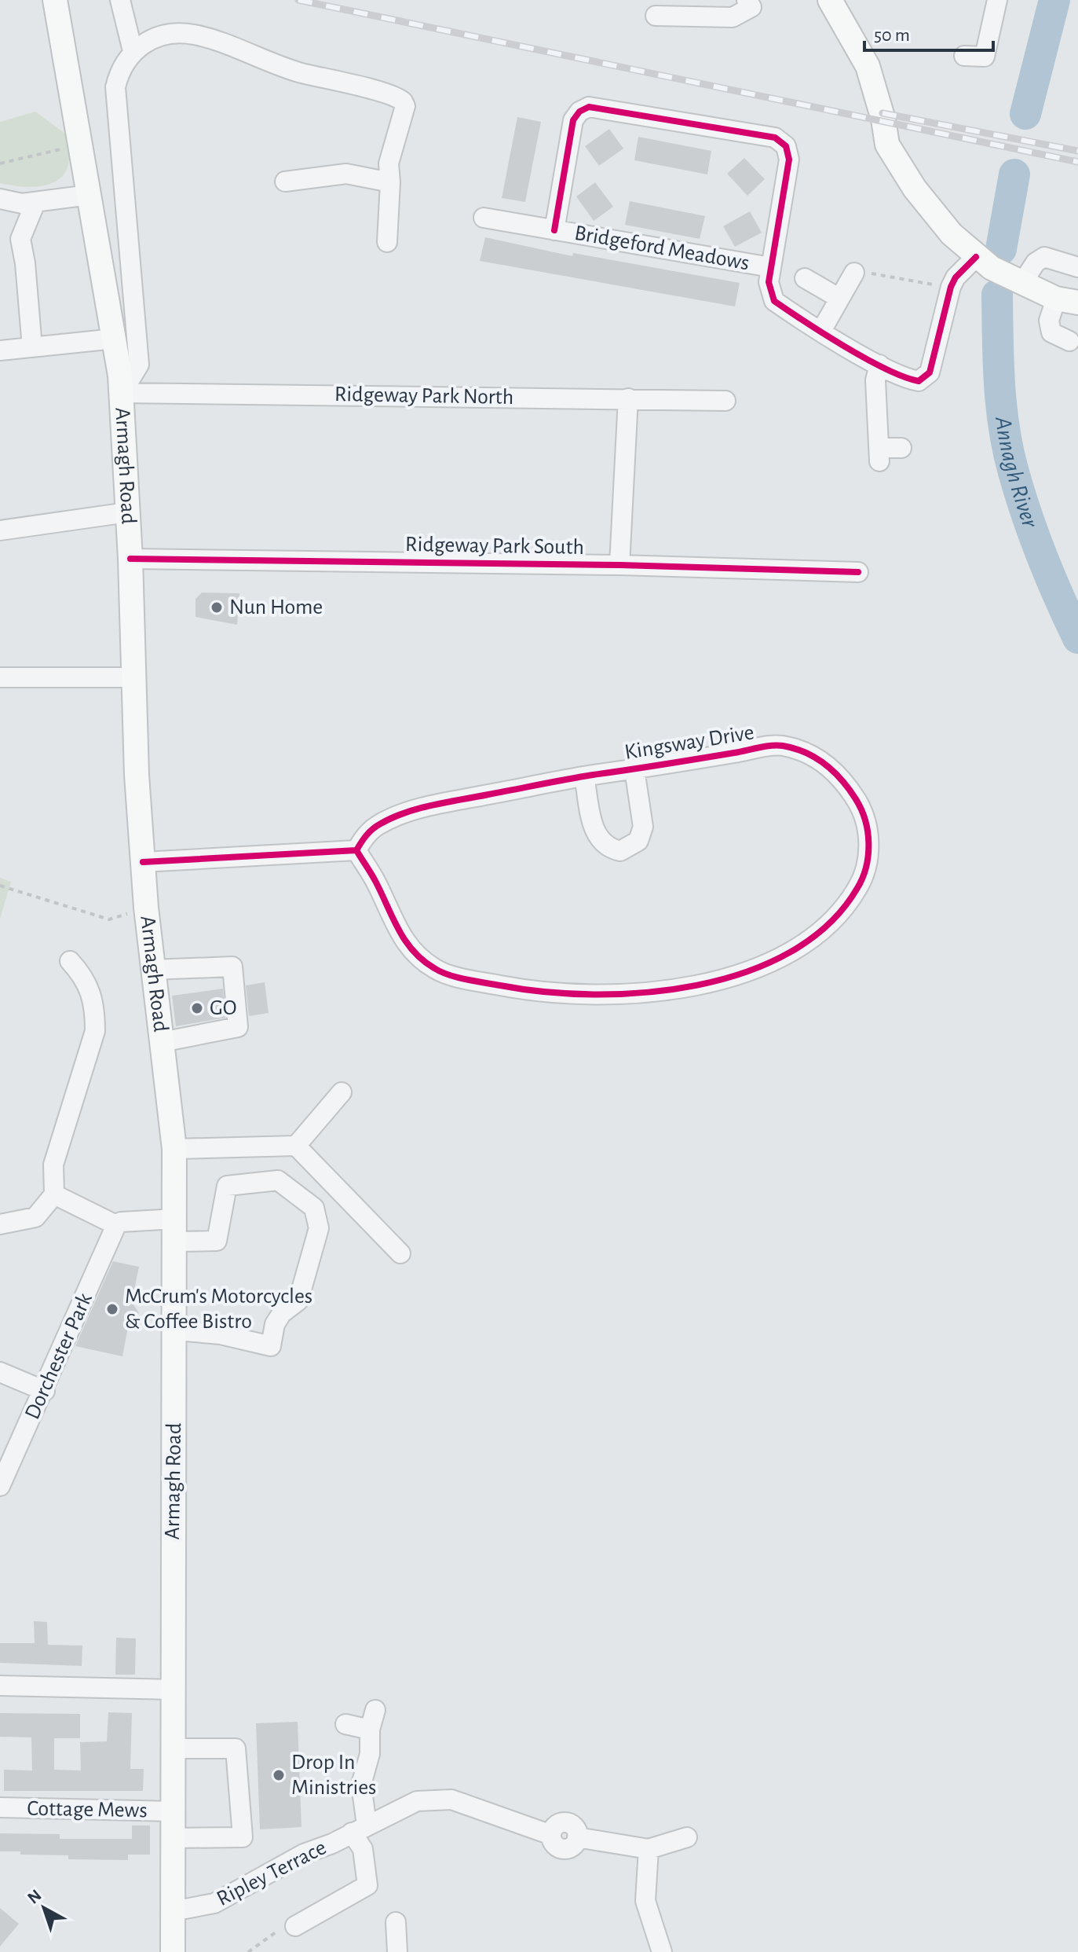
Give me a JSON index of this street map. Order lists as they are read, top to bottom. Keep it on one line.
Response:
{"streets":{"main road":["Armagh Road"],"street":["Bridgeford Meadows","Ridgeway Park North","Ridgeway Park South","Kingsway Drive","Dorchester Park","Cottage Mews","Ripley Terrace"]},"crossings":[["Ridgeway Park North","Armagh Road"],["Armagh Road","Ridgeway Park South"],["Armagh Road","Cottage Mews"],["Armagh Road","Ripley Terrace"]],"water":["Annagh River"],"places":["Nun Home","GO","McCrum's Motorcycles & Coffee Bistro","Drop In Ministries"],"scale_bar":"50 m","north":"top left"}
